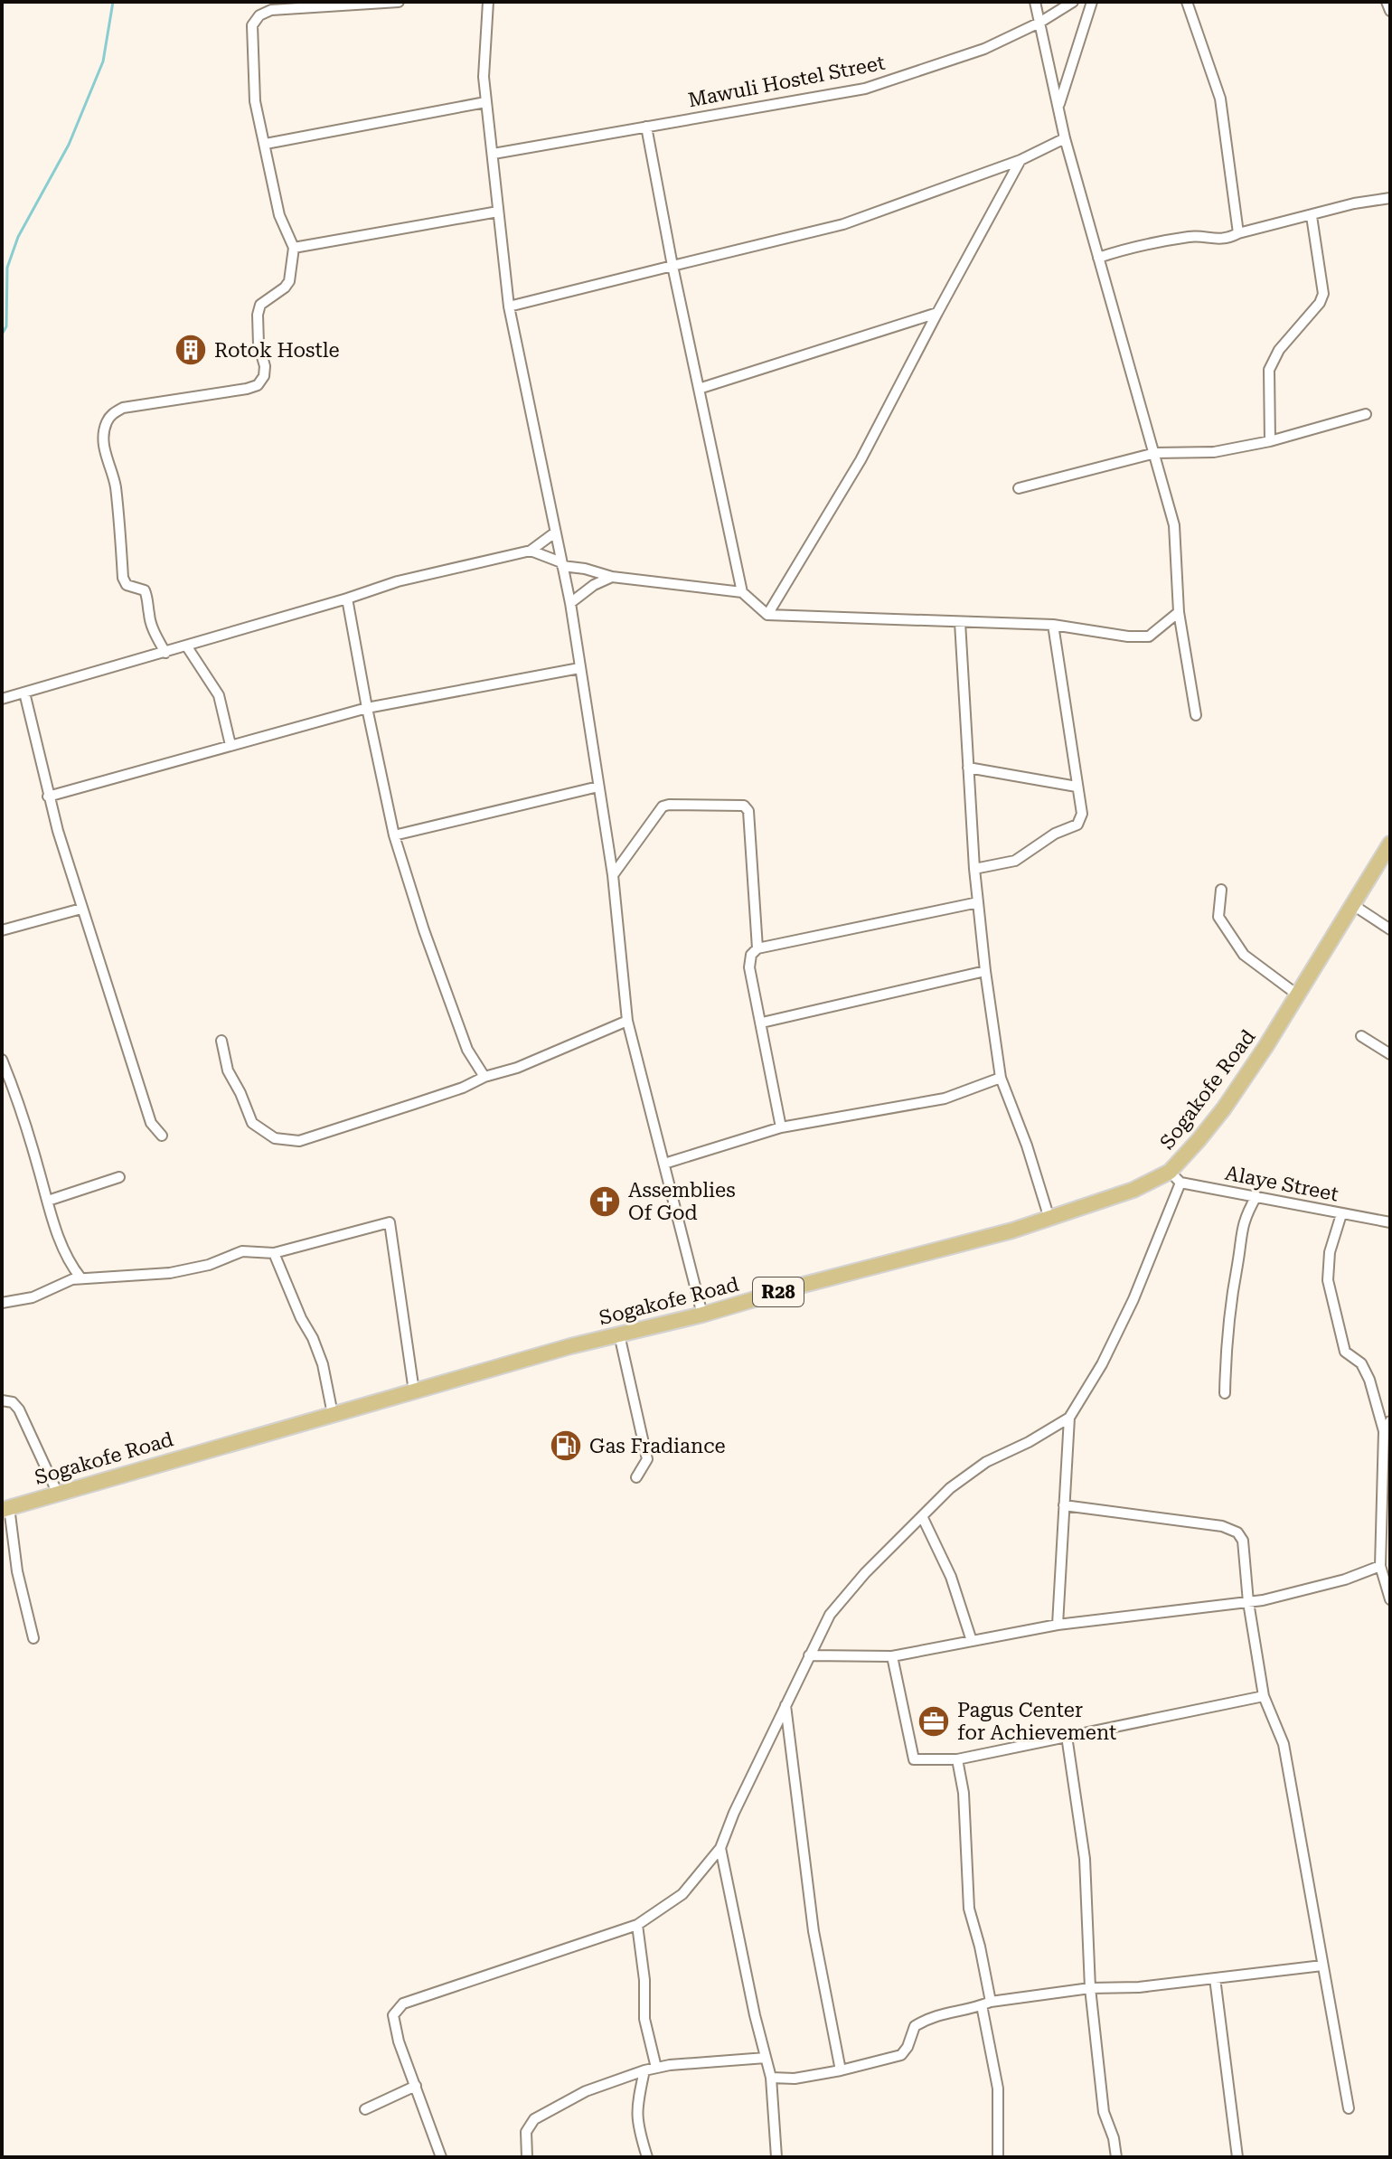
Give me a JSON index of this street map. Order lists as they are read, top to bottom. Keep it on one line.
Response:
{"streets":{"main road":["Sogakofe Road","R28"],"street":["Mawuli Hostel Street","Alaye Street"]},"crossings":[["Sogakofe Road","Alaye Street"]],"places":{"building":["Rotok Hostle"],"church":["Assemblies Of God"],"fuel station":["Gas Fradiance"],"office":["Pagus Center for Achievement"]}}
